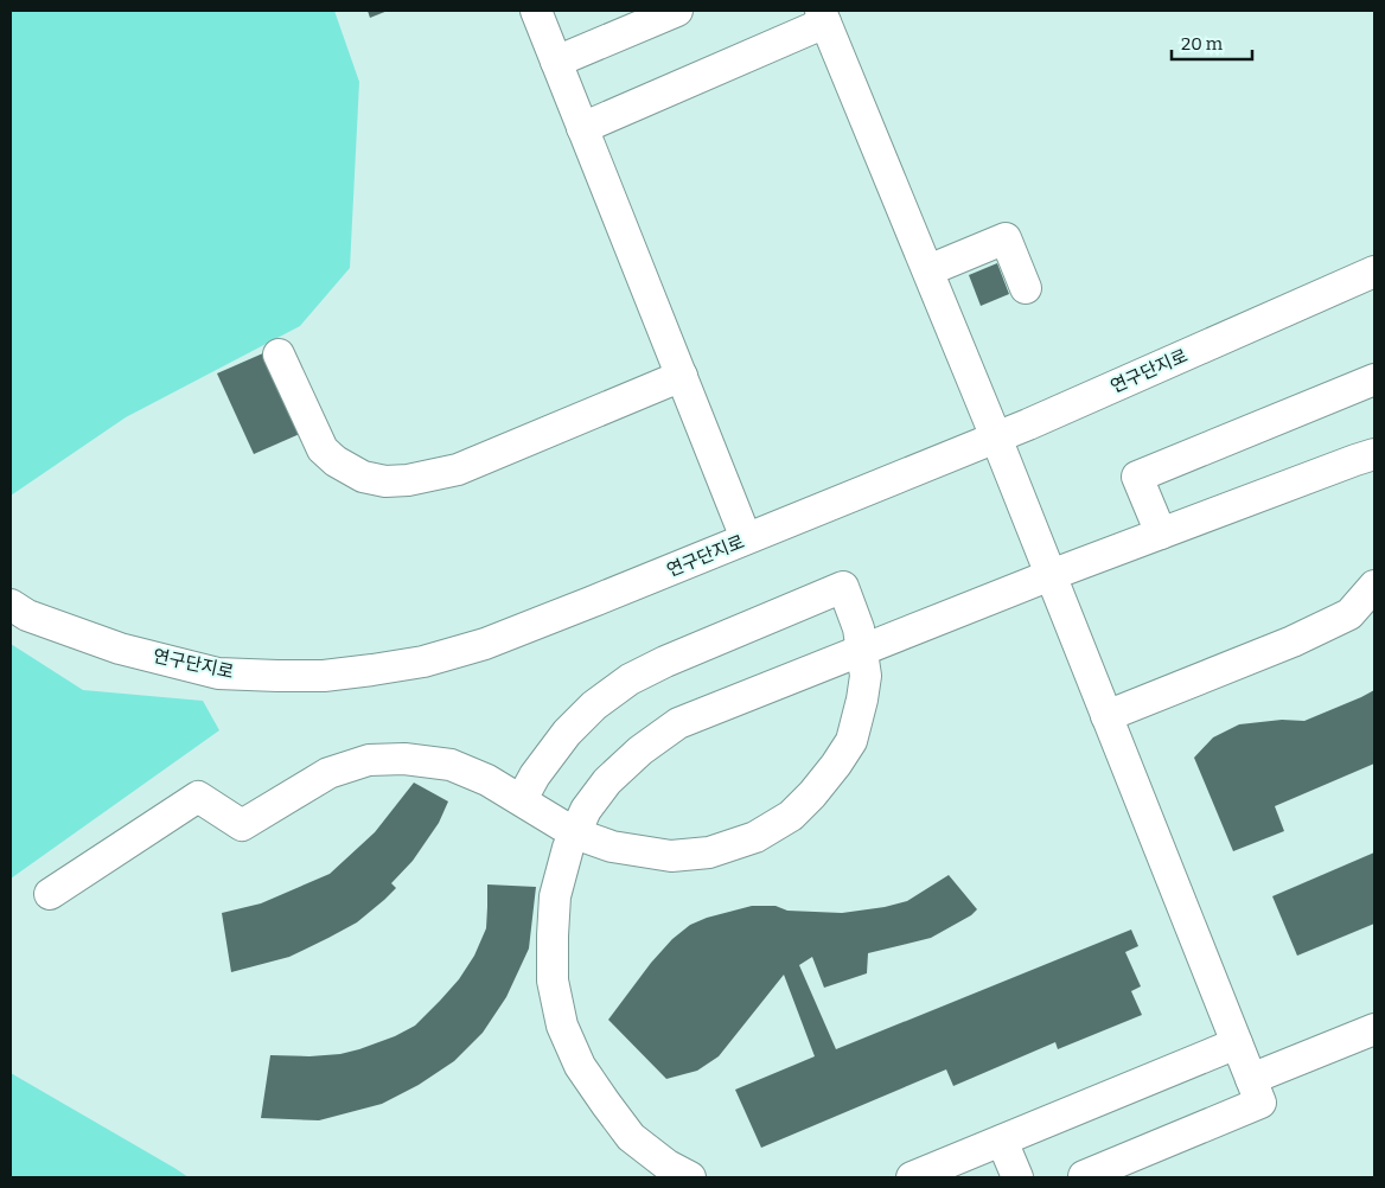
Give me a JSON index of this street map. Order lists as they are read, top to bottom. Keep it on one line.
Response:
{"streets":{"street":["연구단지로"]},"scale_bar":"20 m"}
